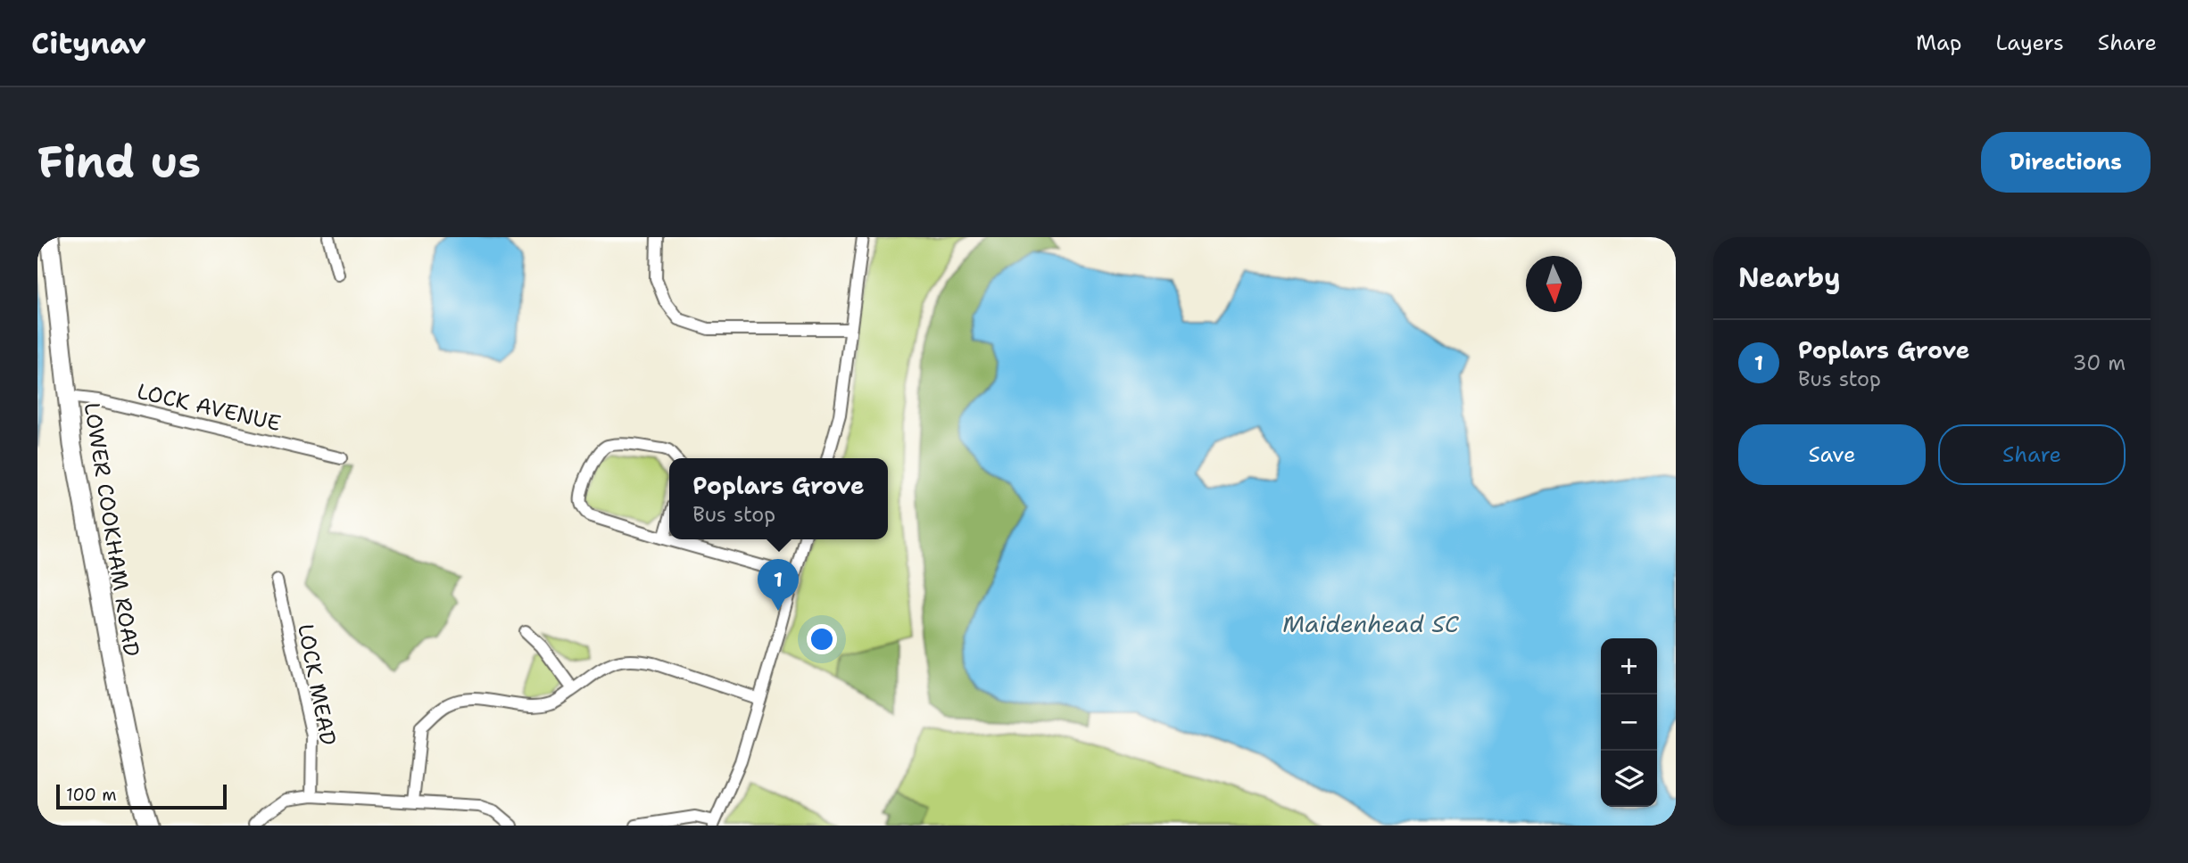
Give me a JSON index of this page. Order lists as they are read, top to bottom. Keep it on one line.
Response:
{"streets":{"main road":["LOWER COOKHAM ROAD"],"street":["LOCK AVENUE","LOCK MEAD"]},"crossings":[["LOCK AVENUE","LOWER COOKHAM ROAD"]],"water":["Maidenhead SC"],"scale_bar":"100 m","north":"bottom","page":{"header":"Citynav","nav":["Map","Layers","Share"],"buttons":["Directions",["Save","Share"]],"title":"Find us","heading":"Nearby","list":[{"mark":"1","name":"Poplars Grove","note":"Bus stop","value":"30 m"}],"popup":["Poplars Grove","Bus stop"],"pins":"1","map_buttons":["+","−"],"scale":"100 m"}}
